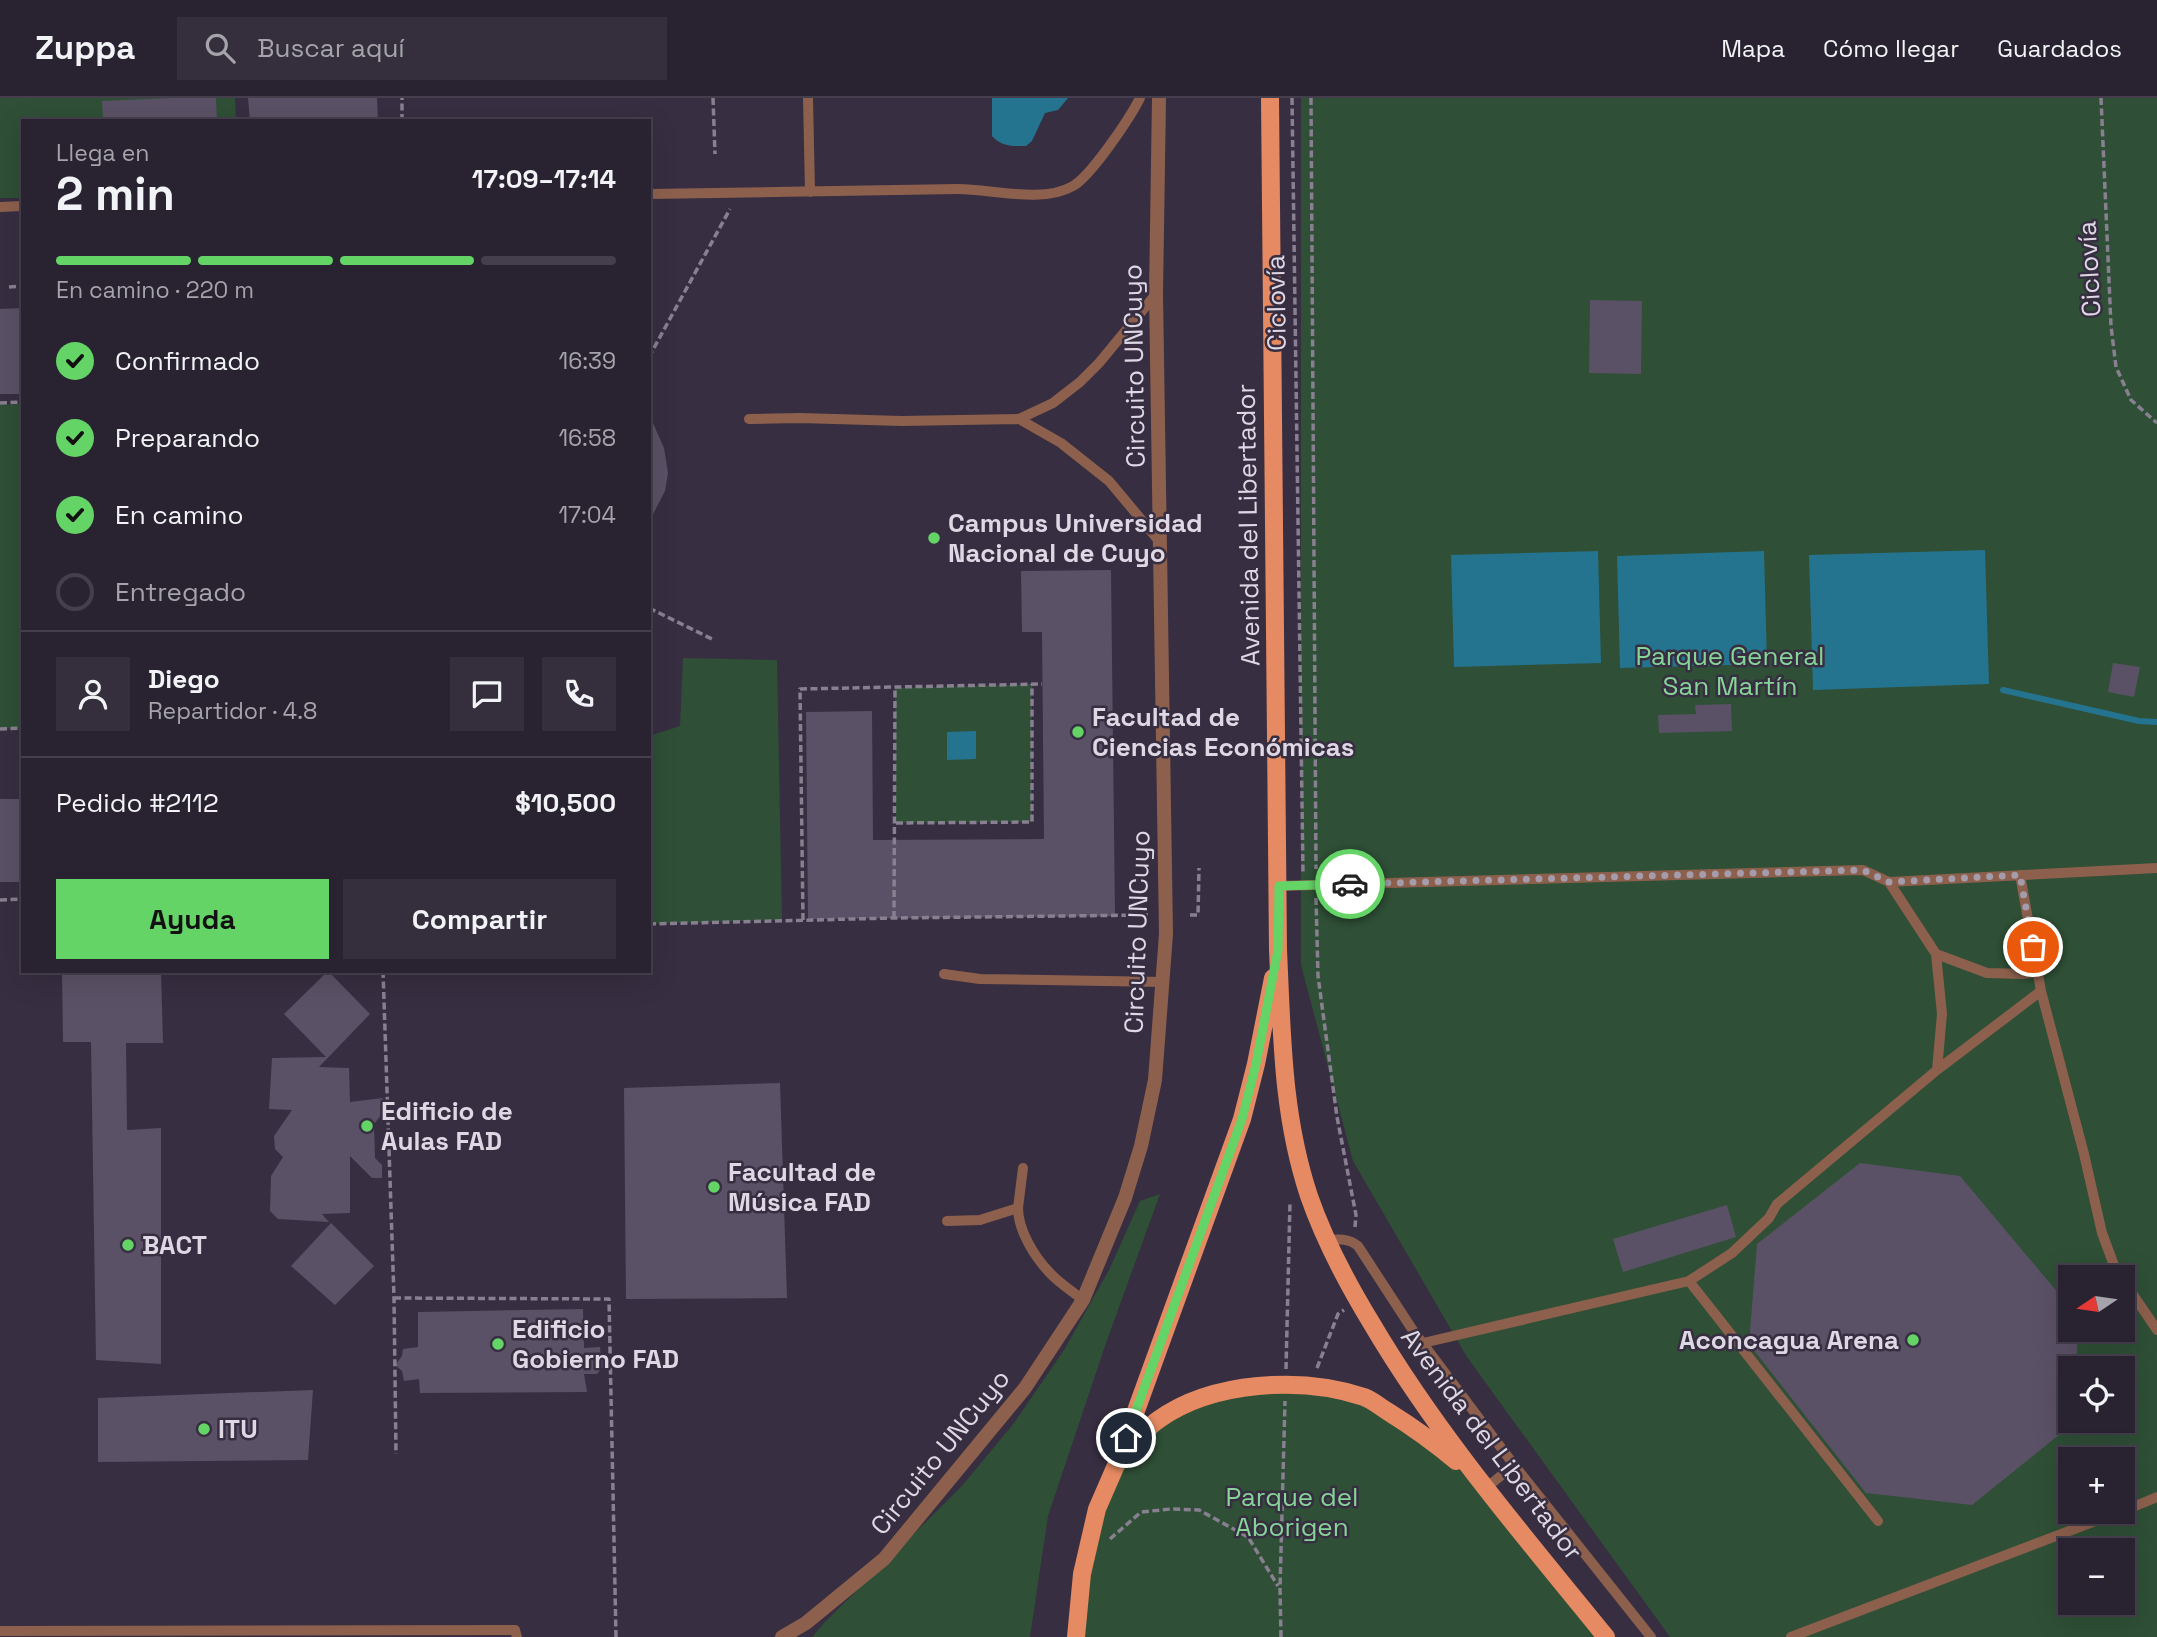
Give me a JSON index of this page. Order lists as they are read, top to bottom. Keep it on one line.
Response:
{"streets":{"main road":["Avenida del Libertador"],"street":["Circuito UNCuyo"],"path":["Ciclovía"]},"parks":["Parque General San Martín","Parque del Aborigen"],"places":["Campus Universidad Nacional de Cuyo","Facultad de Ciencias Económicas","Edificio de Aulas FAD","Facultad de Música FAD","BACT","Aconcagua Arena","Edificio Gobierno FAD","ITU"],"north":"left","page":{"header":"Zuppa","search":"Buscar aquí","nav":["Mapa","Cómo llegar","Guardados"],"heading":["2 min","Llega en","17:09–17:14"],"panel":["Diego","Repartidor · 4.8","Pedido #2112","$10,500"],"bar":"En camino · 220 m","list":[["Confirmado","16:39"],["Preparando","16:58"],["En camino","17:04"],"Entregado"],"buttons":["Ayuda","Compartir"],"map_buttons":["+","−"]}}
